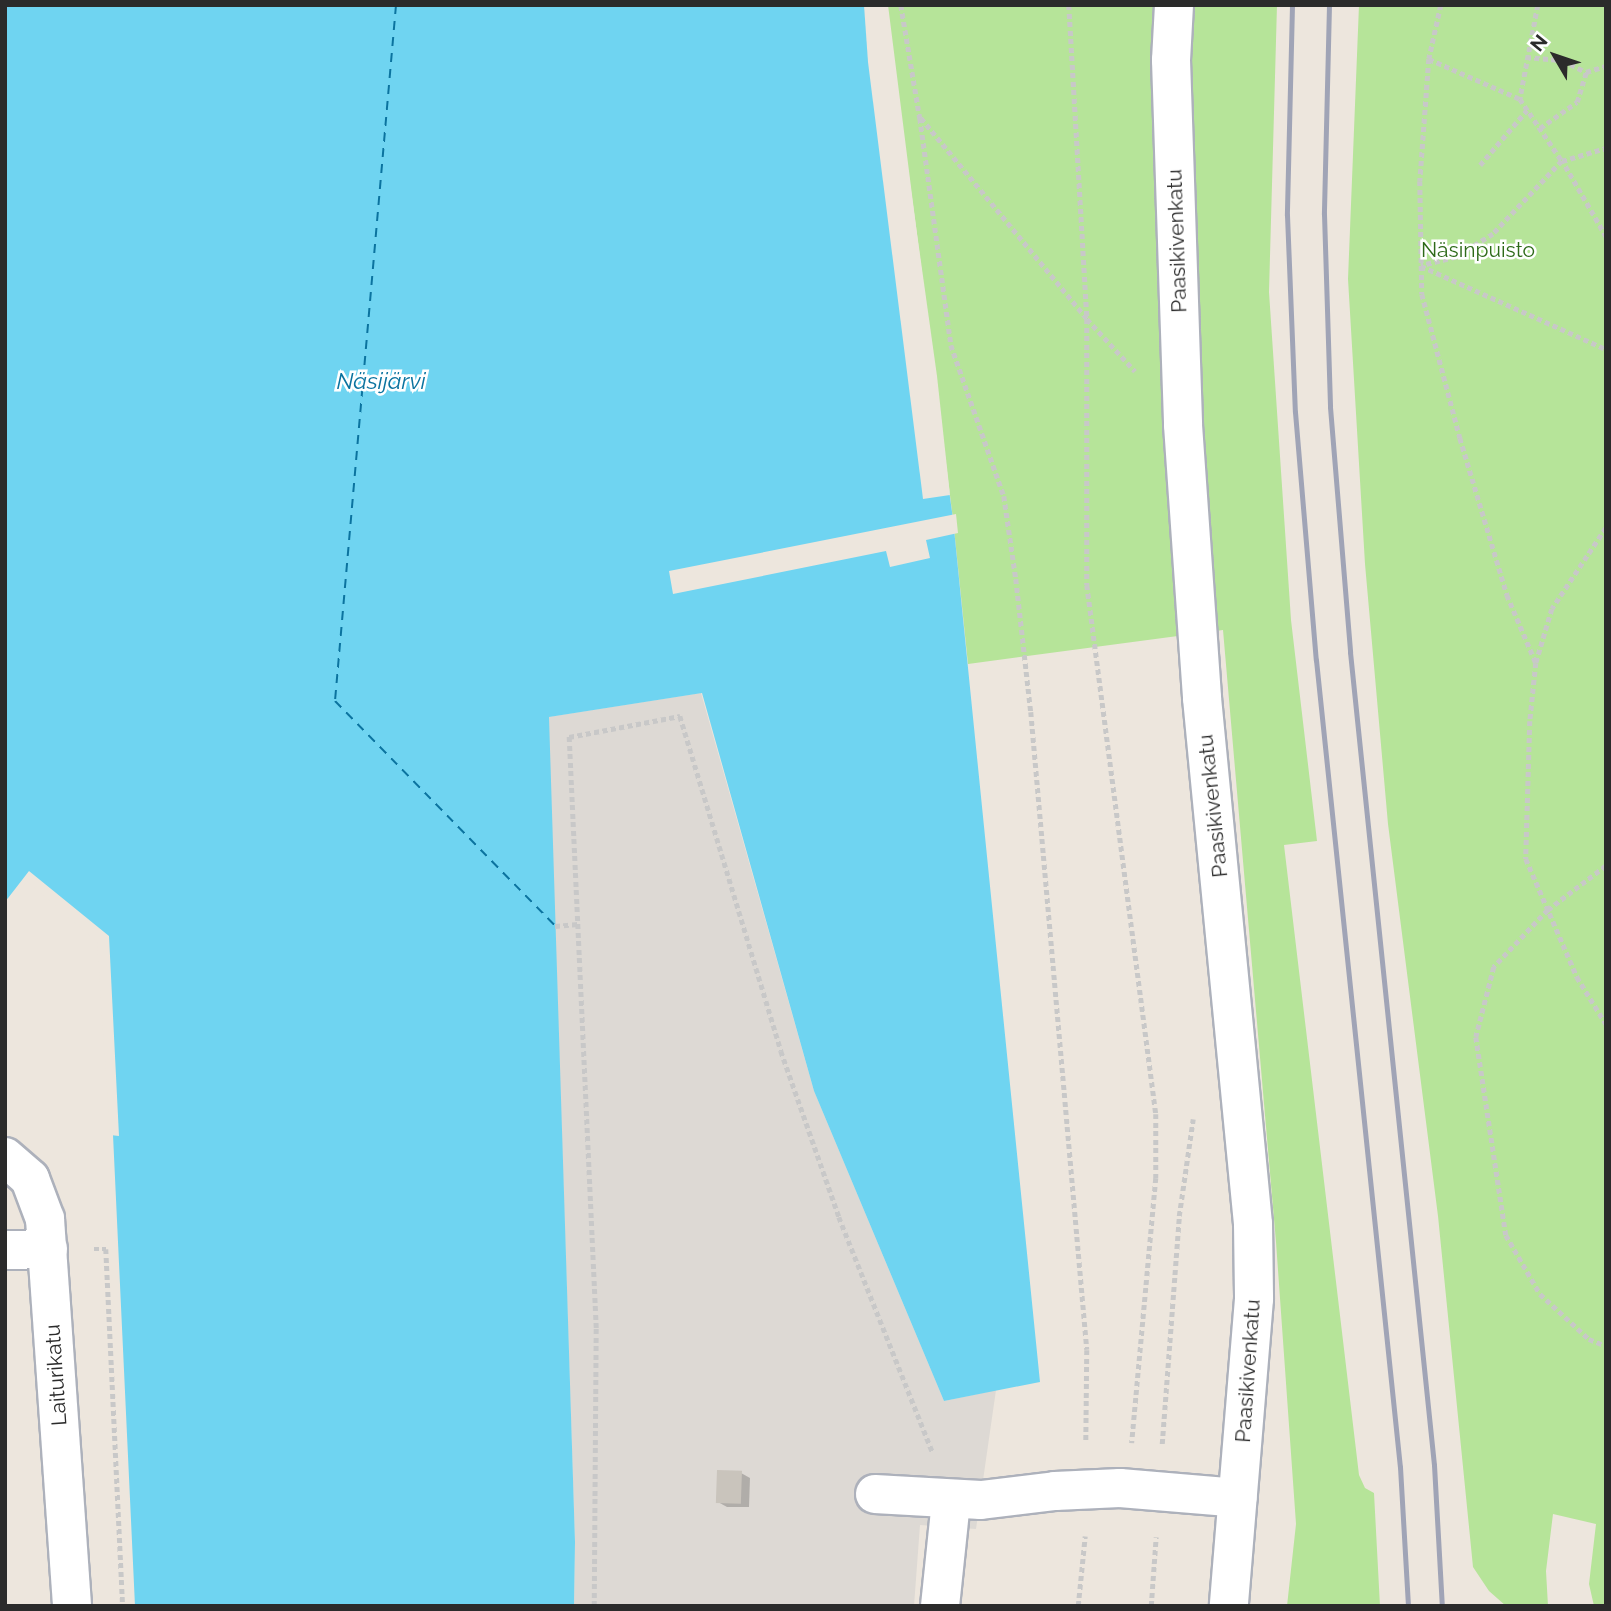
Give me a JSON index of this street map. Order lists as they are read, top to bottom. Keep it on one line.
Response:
{"streets":{"street":["Paasikivenkatu","Laiturikatu"]},"water":["Näsijärvi"],"parks":["Näsinpuisto"],"north":"top left"}
